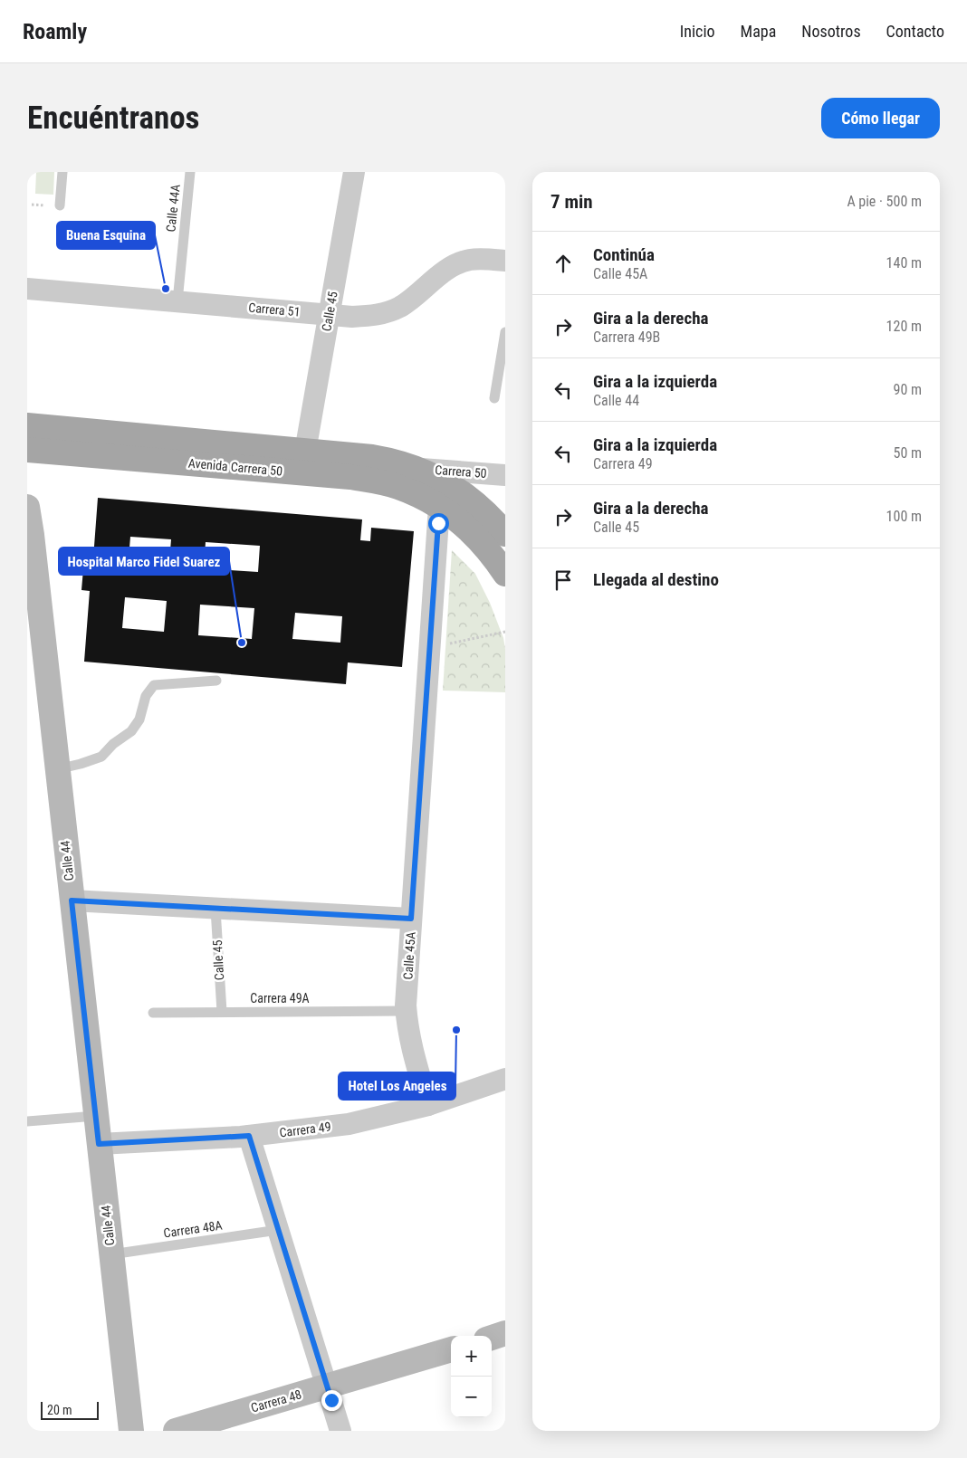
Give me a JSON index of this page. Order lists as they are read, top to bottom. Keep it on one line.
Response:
{"streets":{"main road":["Avenida Carrera 50","Calle 44","Carrera 48"],"street":["Carrera 51","Calle 45","Carrera 50","Calle 45A","Carrera 49"],"lane":["Calle 44A","Carrera 49A","Carrera 48A"]},"crossings":[["Calle 44A","Carrera 51"],["Carrera 51","Calle 45"],["Calle 45","Avenida Carrera 50"],["Calle 45","Carrera 49A"],["Avenida Carrera 50","Carrera 50"],["Avenida Carrera 50","Calle 45A"],["Calle 44","Carrera 49"],["Calle 44","Carrera 48A"],["Calle 45A","Carrera 49A"],["Calle 45A","Carrera 49"]],"places":["Buena Esquina","Hospital Marco Fidel Suarez","Hotel Los Angeles"],"scale_bar":"20 m","page":{"header":"Roamly","nav":["Inicio","Mapa","Nosotros","Contacto"],"buttons":"Cómo llegar","title":"Encuéntranos","heading":["7 min","A pie · 500 m"],"list":[["Continúa","Calle 45A","140 m"],["Gira a la derecha","Carrera 49B","120 m"],["Gira a la izquierda","Calle 44","90 m"],["Gira a la izquierda","Carrera 49","50 m"],["Gira a la derecha","Calle 45","100 m"],"Llegada al destino"],"map_buttons":["+","−"],"scale":"20 m"}}
